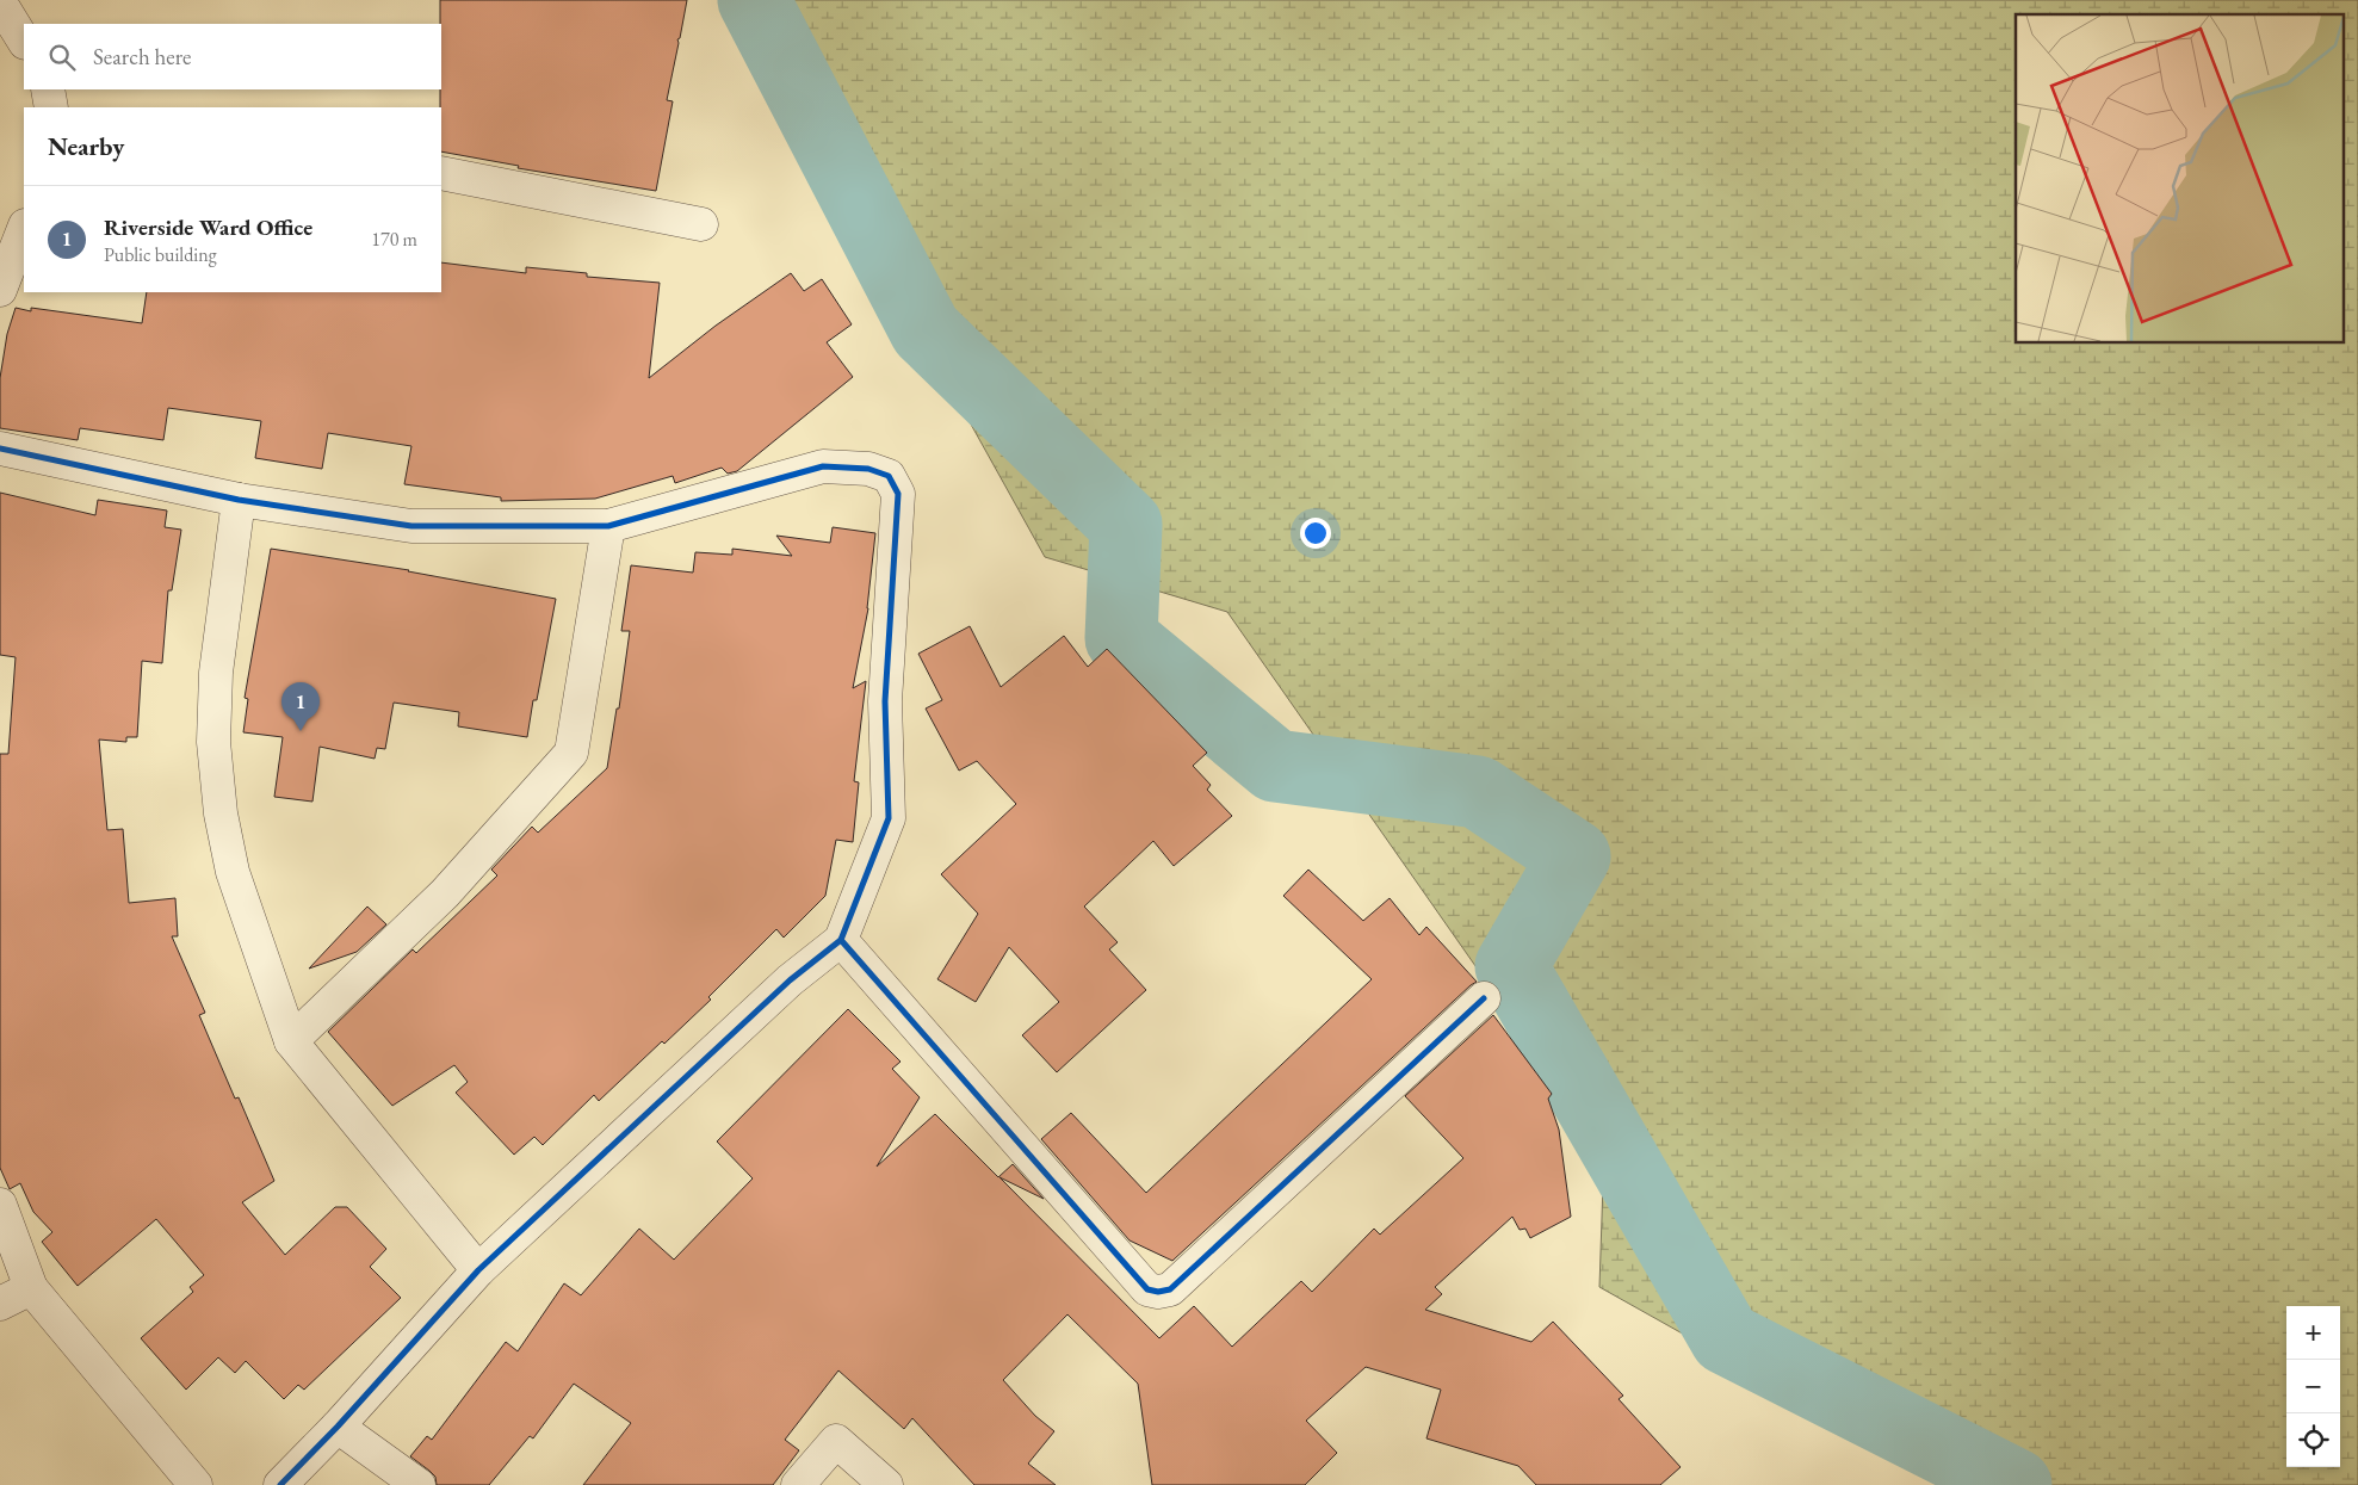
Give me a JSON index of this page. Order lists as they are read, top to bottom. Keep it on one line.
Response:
{"page":{"search":"Search here","heading":"Nearby","list":[{"mark":"1","name":"Riverside Ward Office","note":"Public building","value":"170 m"}],"pins":"1","map_buttons":["+","−"]}}
